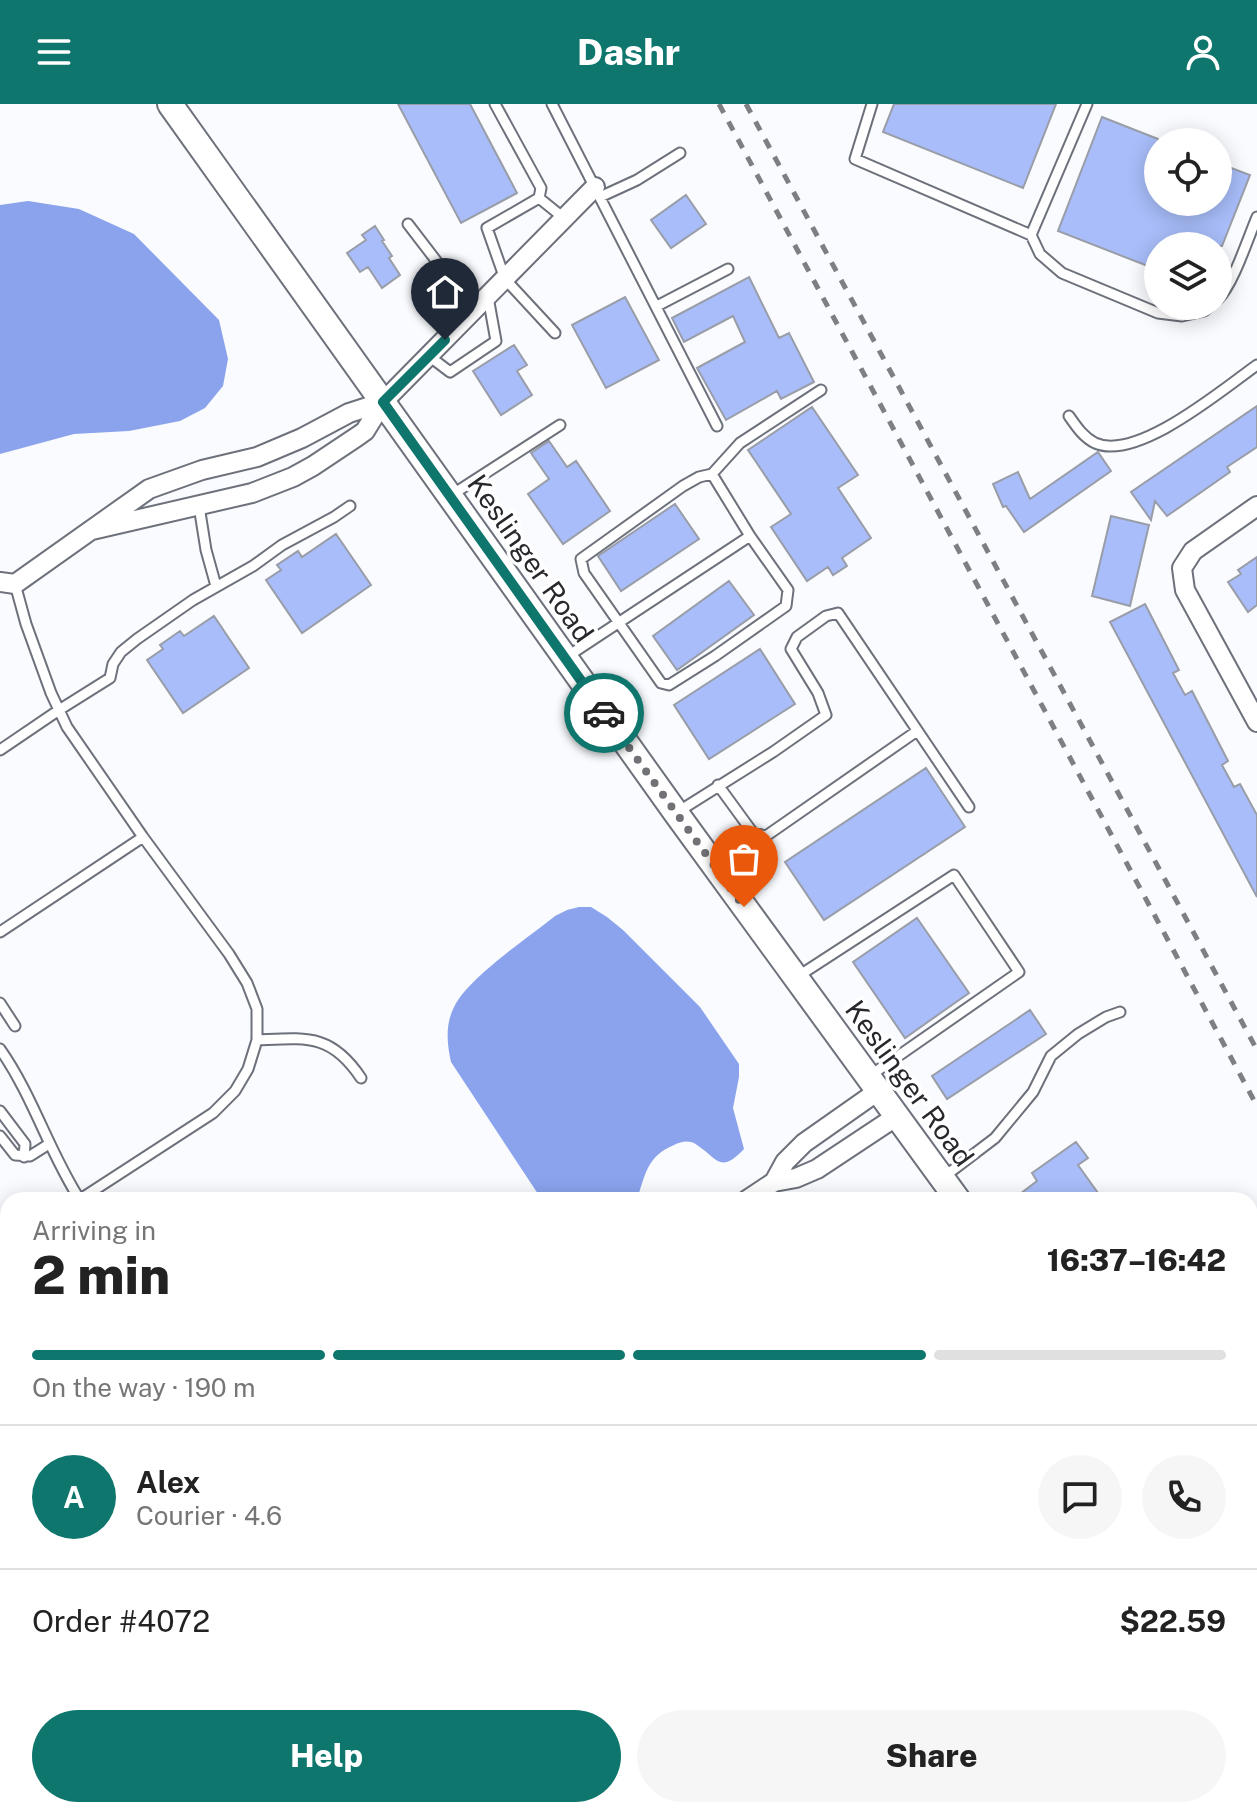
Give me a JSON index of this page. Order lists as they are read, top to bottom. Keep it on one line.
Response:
{"streets":{"main road":["Keslinger Road"]},"page":{"header":"Dashr","heading":["2 min","Arriving in","16:37–16:42"],"panel":["Alex","Courier · 4.6","Order #4072","$22.59"],"bar":"On the way · 190 m","round":"A","buttons":["Help","Share"]}}
